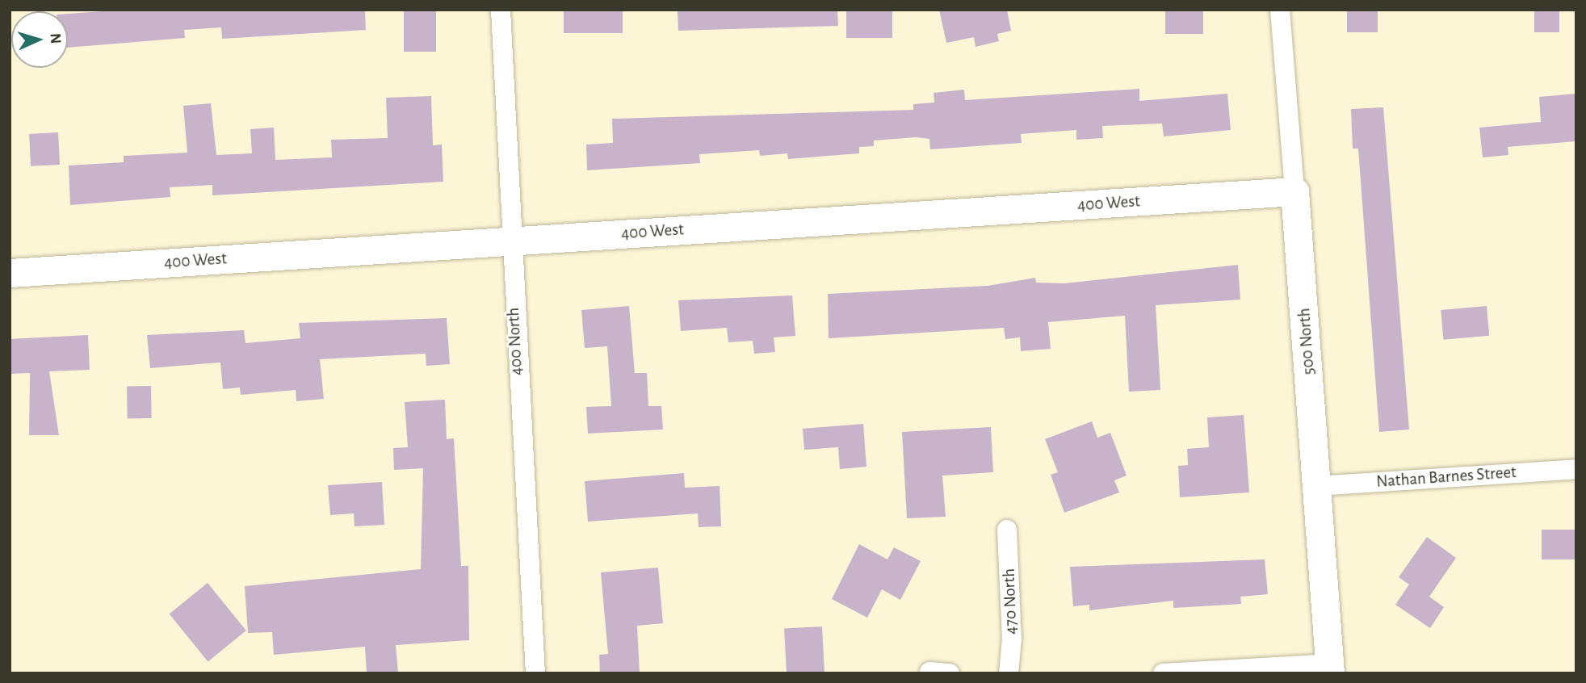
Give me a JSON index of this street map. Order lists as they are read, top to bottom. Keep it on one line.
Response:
{"streets":{"street":["400 West","400 North","500 North","Nathan Barnes Street","470 North"]},"crossings":[["400 West","400 North"],["400 West","500 North"],["500 North","Nathan Barnes Street"]],"north":"right"}
